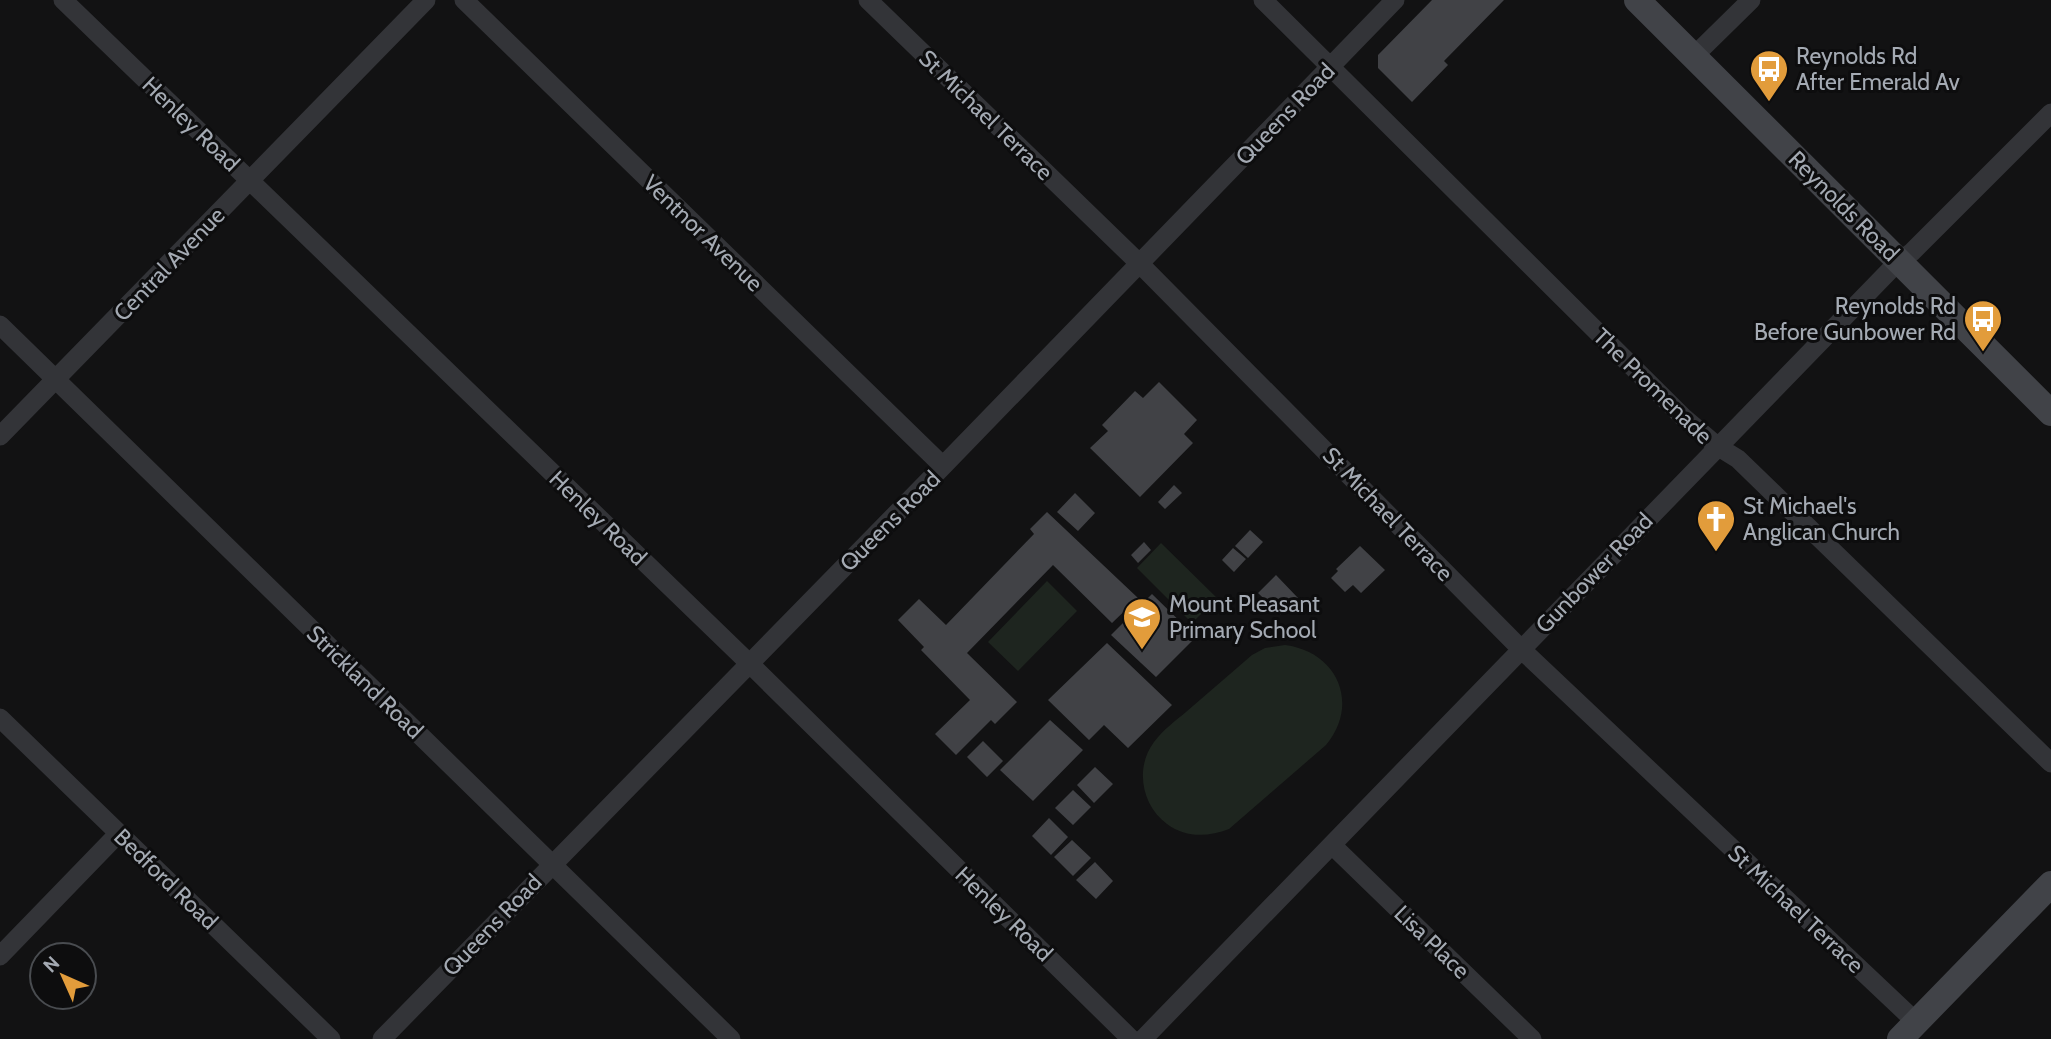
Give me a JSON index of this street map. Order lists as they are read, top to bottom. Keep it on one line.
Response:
{"streets":{"main road":["Reynolds Road"],"street":["Queens Road","St Michael Terrace","Henley Road","Ventnor Avenue","Central Avenue","The Promenade","Gunbower Road","Strickland Road","Bedford Road","Lisa Place"]},"crossings":[["Queens Road","St Michael Terrace"],["Queens Road","Henley Road"],["Queens Road","Ventnor Avenue"],["Queens Road","The Promenade"],["Queens Road","Strickland Road"],["St Michael Terrace","Gunbower Road"],["Henley Road","Central Avenue"],["Reynolds Road","Gunbower Road"],["Central Avenue","Strickland Road"],["The Promenade","Gunbower Road"],["Gunbower Road","Lisa Place"]],"places":{"bus stop":["Reynolds Rd After Emerald Av","Reynolds Rd Before Gunbower Rd"],"church":["St Michael's Anglican Church"],"school or university":["Mount Pleasant Primary School"]},"north":"top left"}
